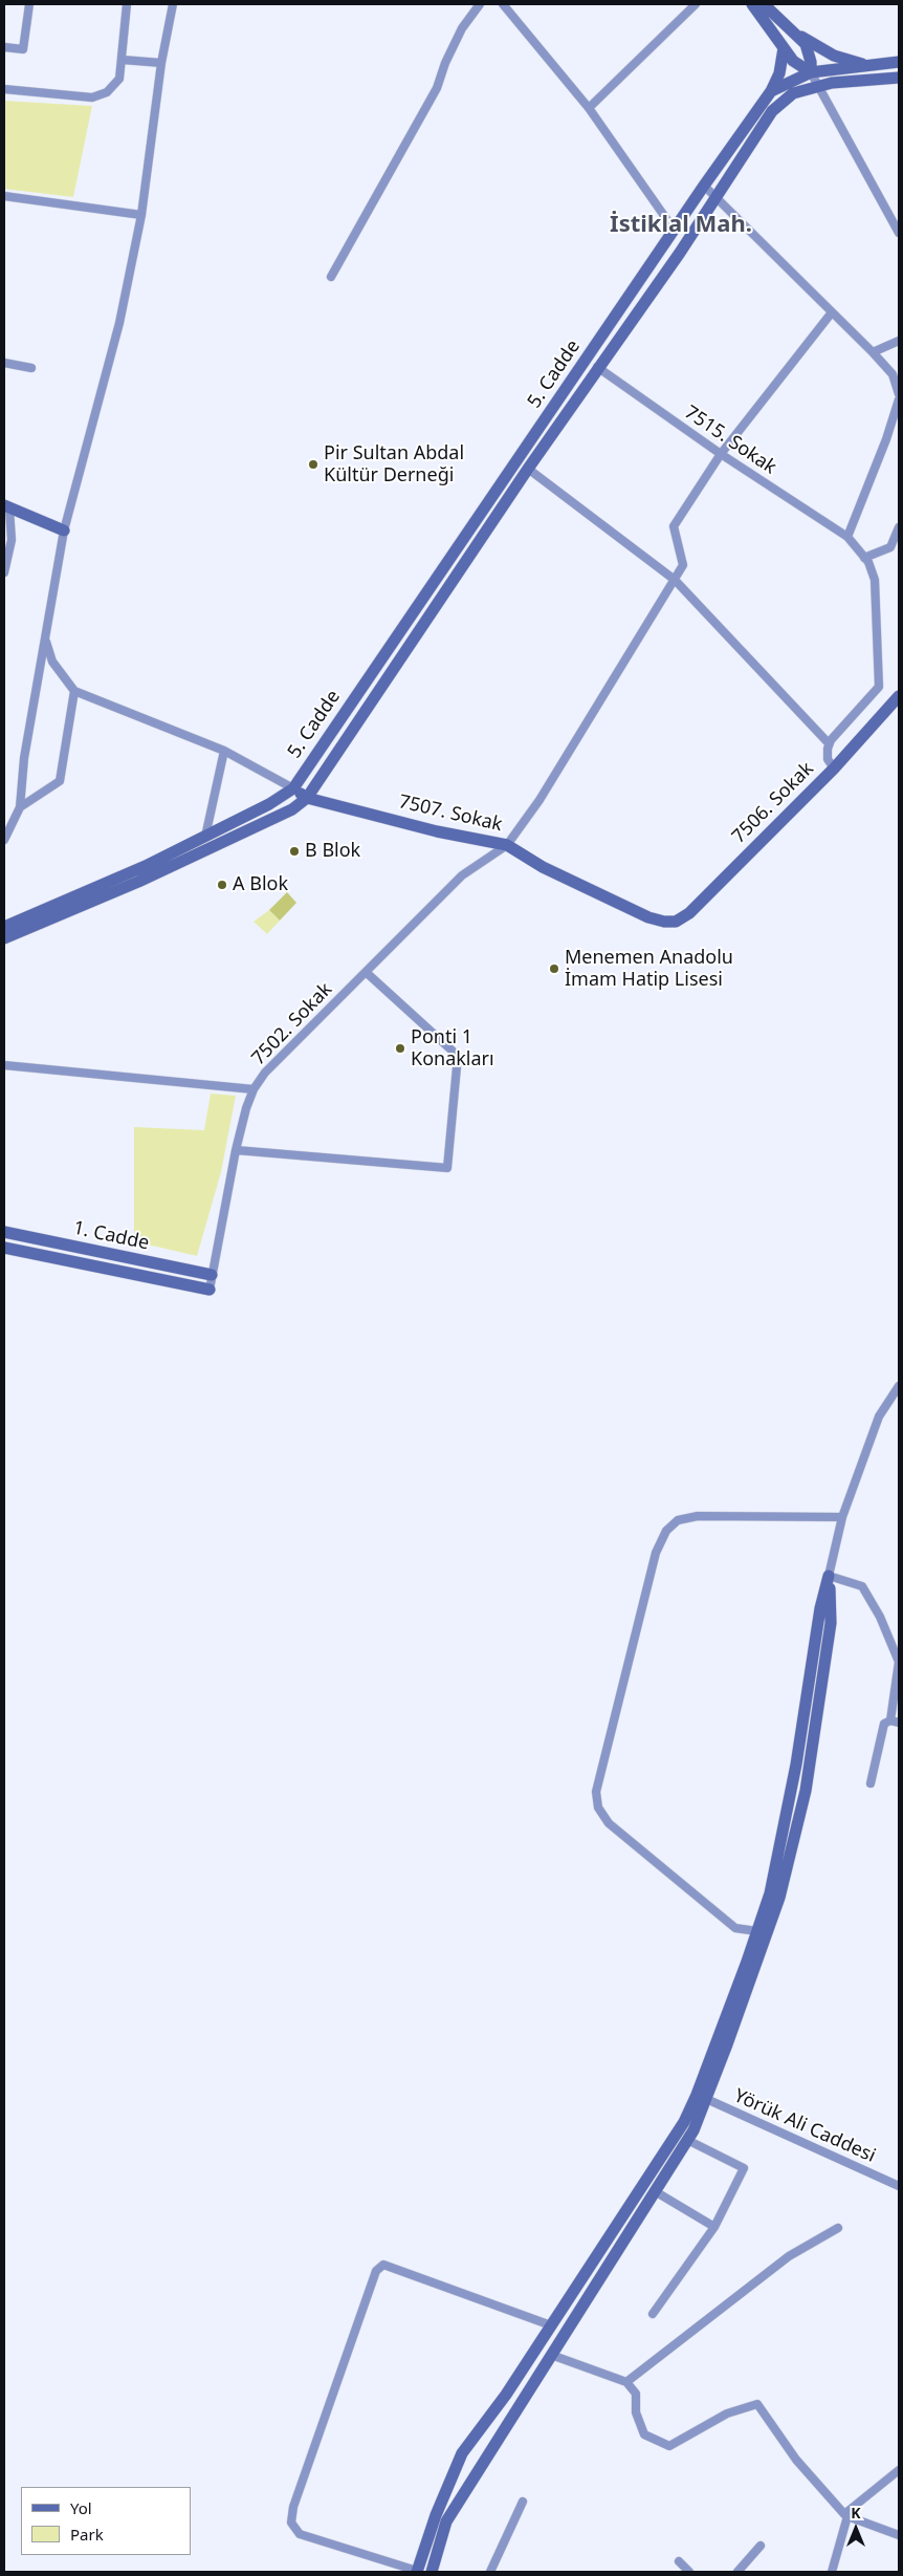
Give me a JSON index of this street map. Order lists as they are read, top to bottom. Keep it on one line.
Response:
{"streets":{"street":["5. Cadde","7515. Sokak","7506. Sokak","7507. Sokak","7502. Sokak","1. Cadde","Yörük Ali Caddesi"]},"crossings":[["7515. Sokak","7502. Sokak"],["7506. Sokak","7507. Sokak"],["7507. Sokak","7502. Sokak"],["7502. Sokak","1. Cadde"]],"districts":["İstiklal Mah."],"places":["Pir Sultan Abdal Kültür Derneği","B Blok","A Blok","Menemen Anadolu İmam Hatip Lisesi","Ponti 1 Konakları"],"legend":["Yol","Park"],"north":"top"}
